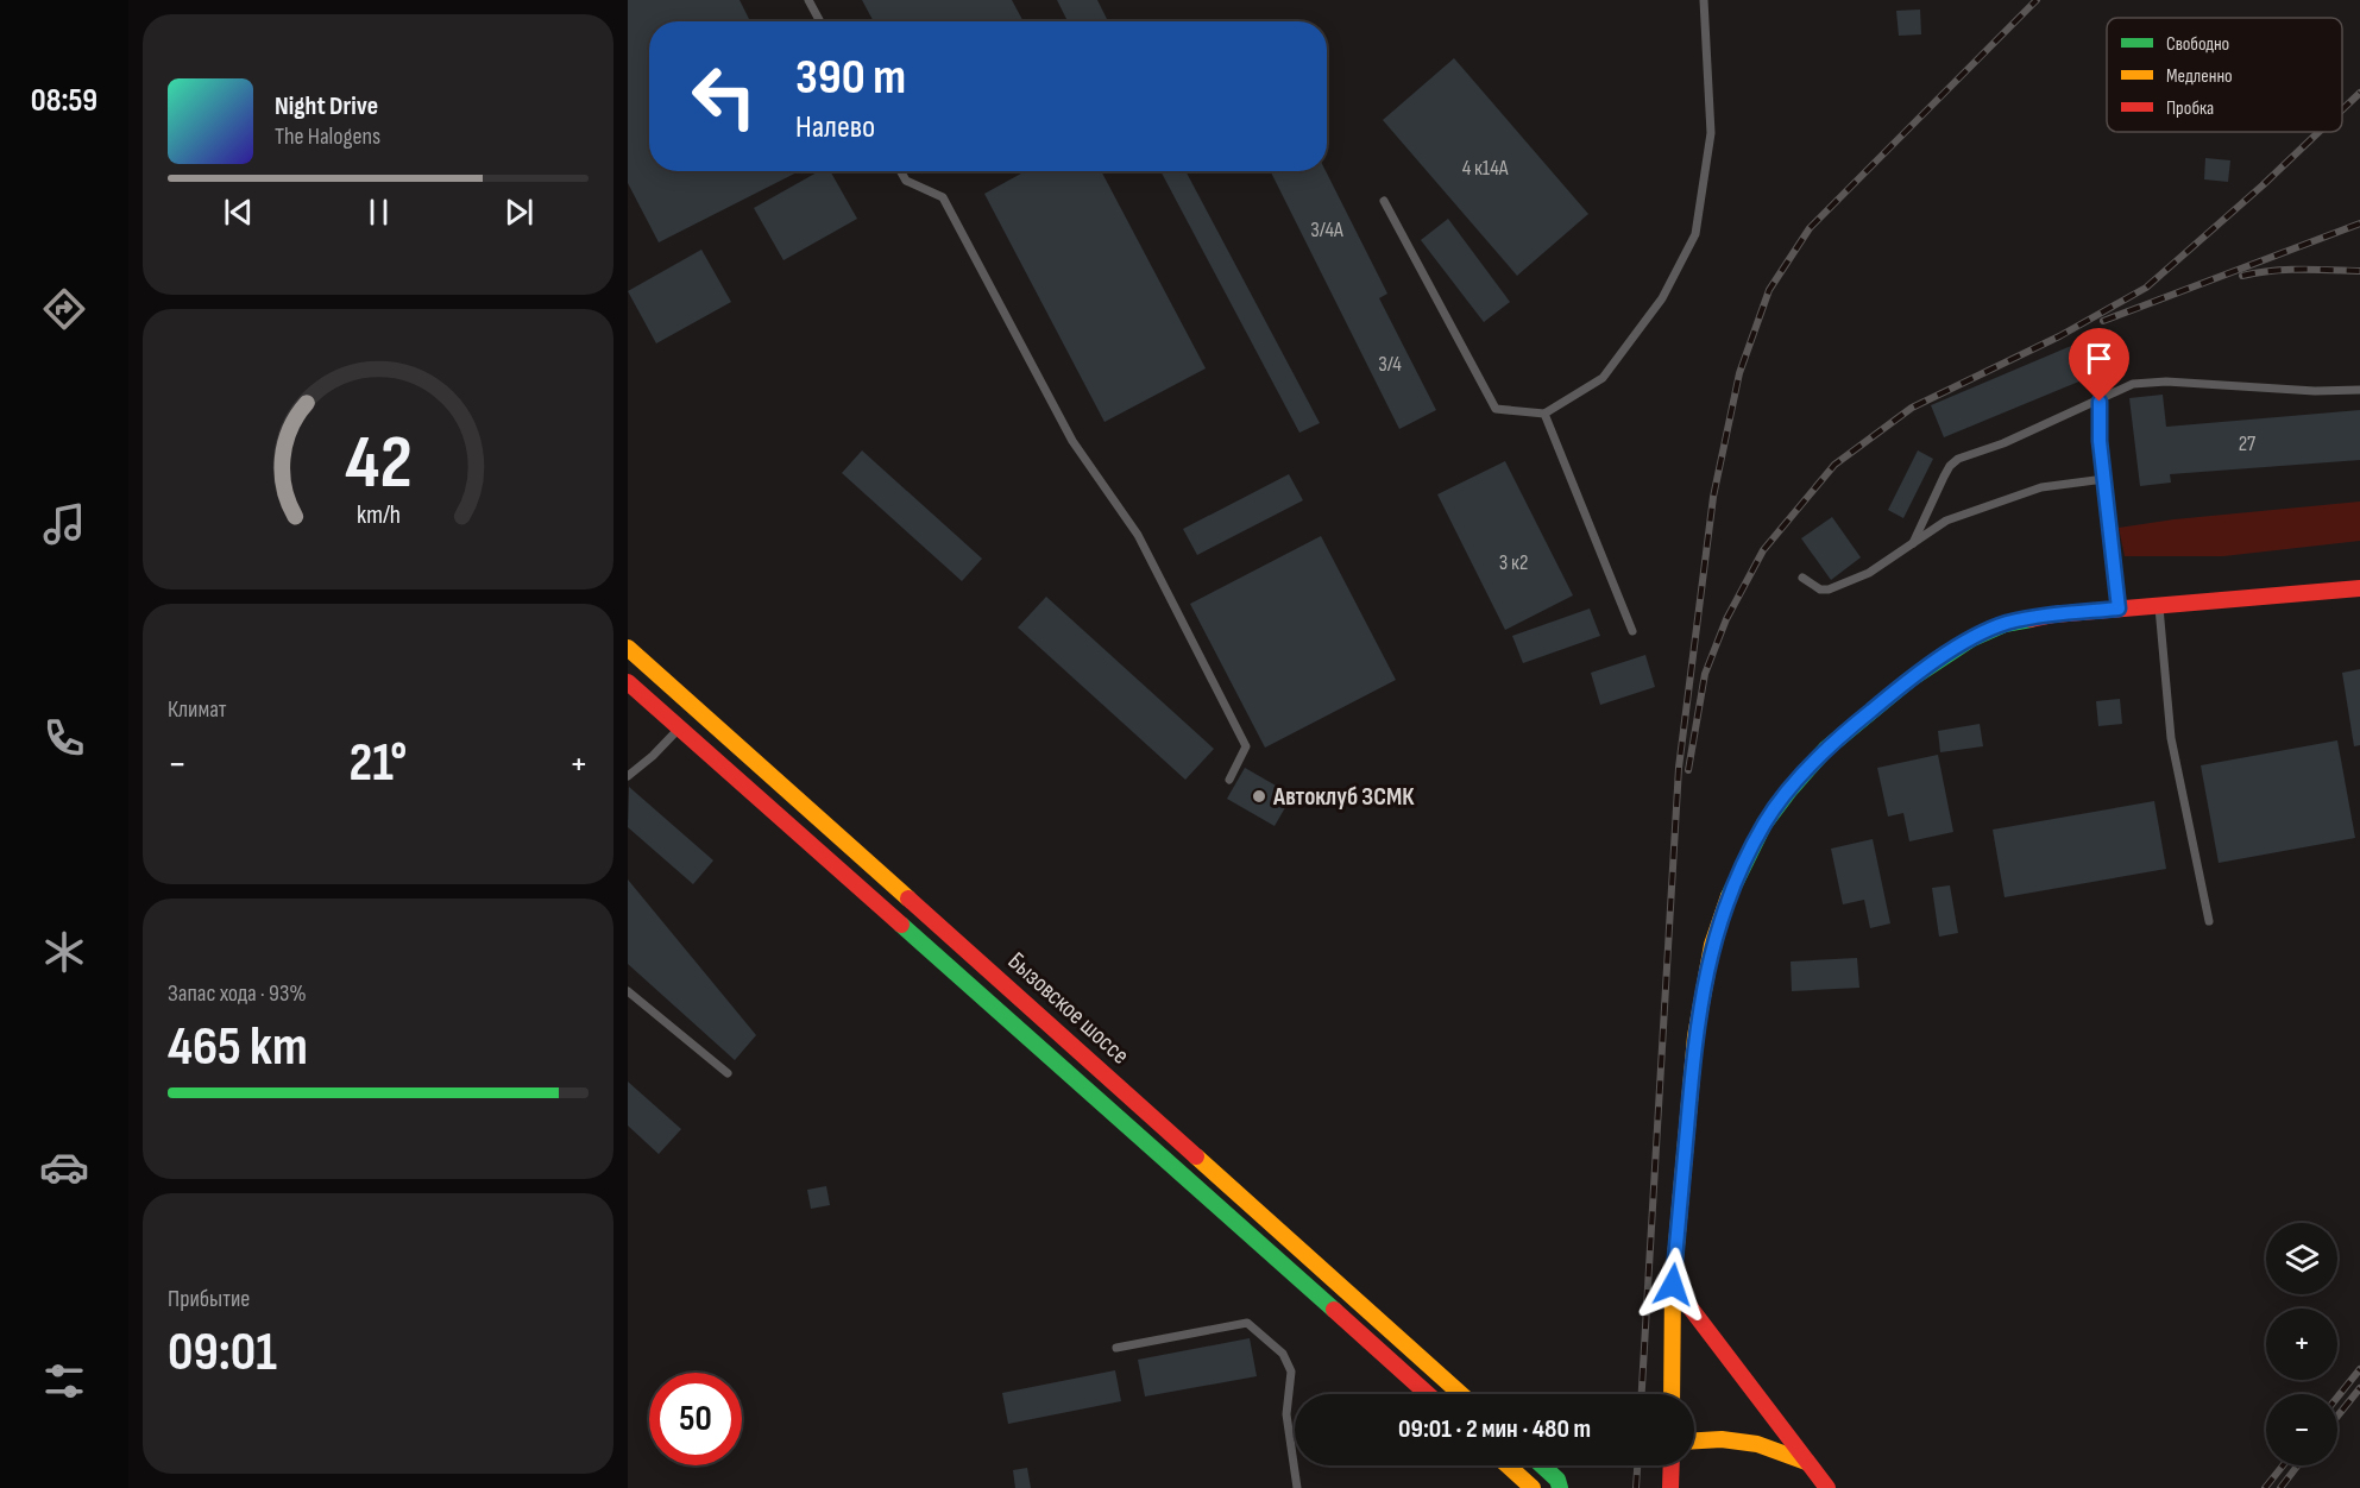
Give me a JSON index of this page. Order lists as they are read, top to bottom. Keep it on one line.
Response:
{"streets":{"main road":["Бызовское шоссе"]},"places":["Автоклуб ЗСМК"],"house_numbers":["4 к14А","3/4А","3/4","27","3 к2"],"legend":["Свободно","Медленно","Пробка"],"page":{"tabs":"08:59","turn":["390 m","Налево"],"song":["Night Drive","The Halogens"],"tile":["Климат",["Запас хода · 93%","465 km"],["Прибытие","09:01"]],"heat":["−","21°","+"],"map_buttons":["+","−"],"limit":"50","trip":"09:01 · 2 мин · 480 m","gauge":["42","km/h"]}}
